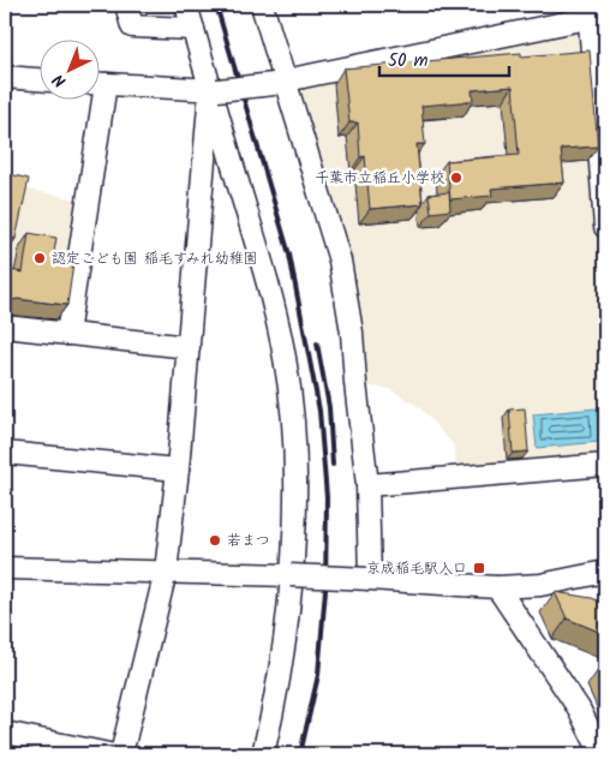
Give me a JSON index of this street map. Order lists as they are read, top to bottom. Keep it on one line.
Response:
{"places":{"other":["千葉市立稲丘小学校","認定こども園 稲毛すみれ幼稚園","若まつ"],"transit":["京成稲毛駅入口"]},"scale_bar":"50 m","north":"bottom left"}
